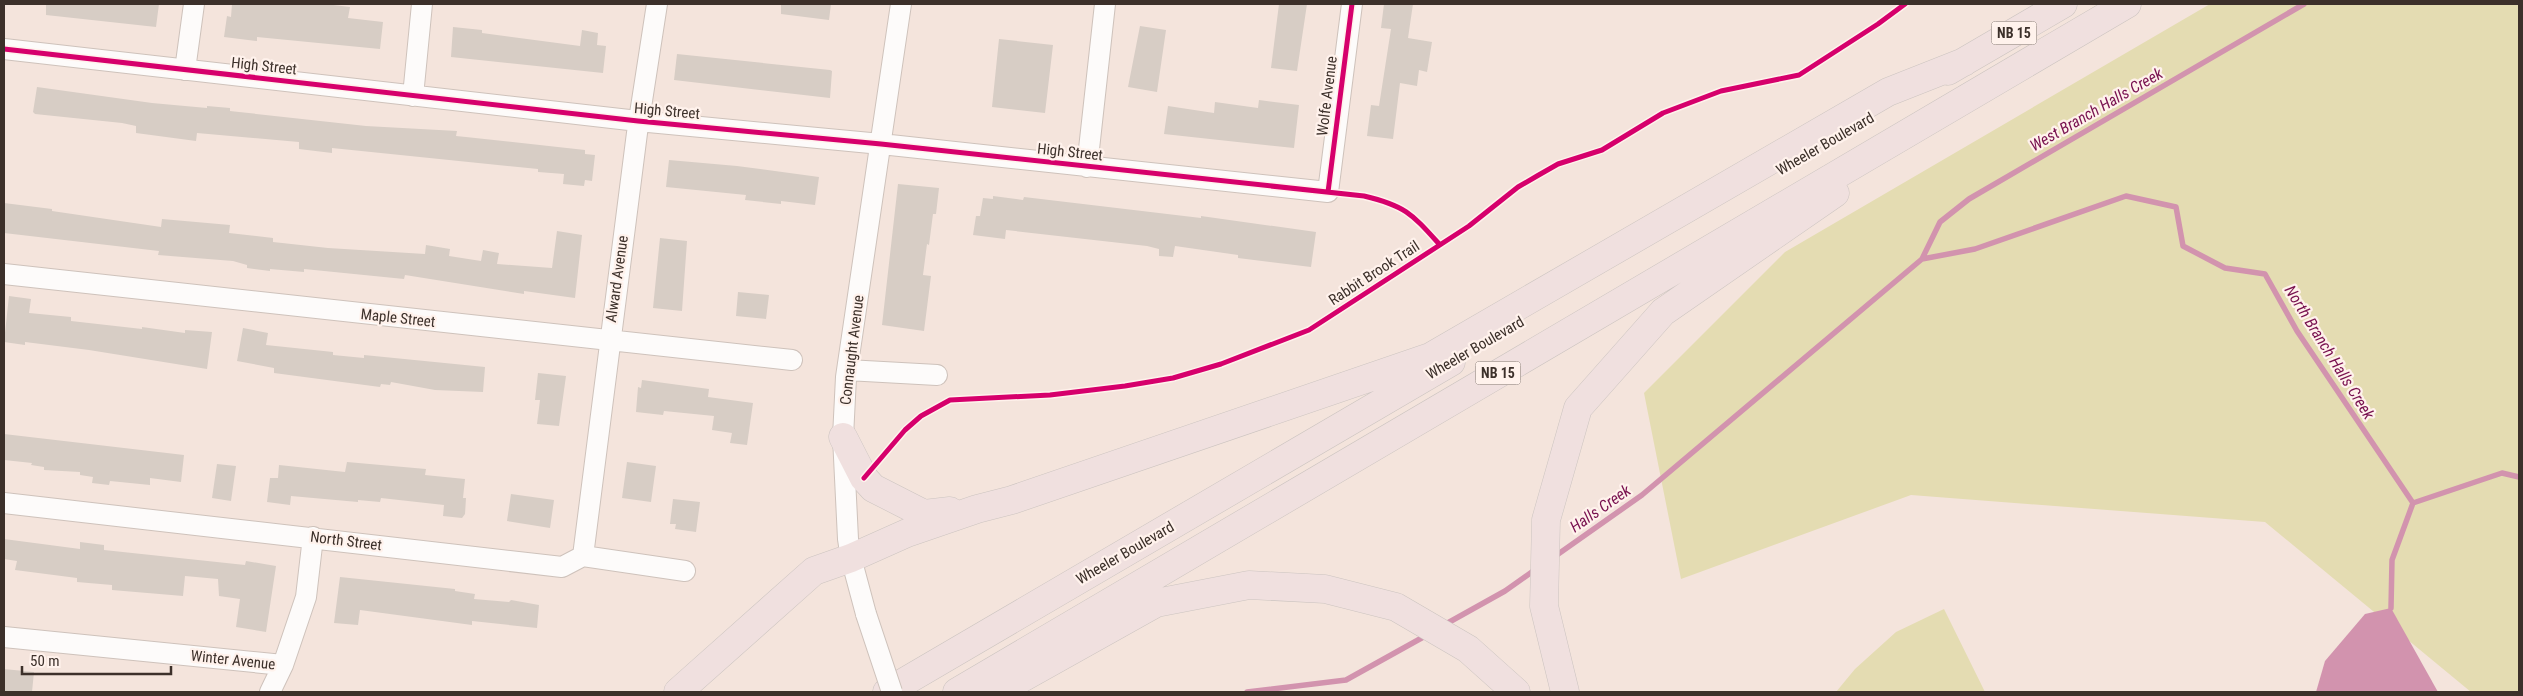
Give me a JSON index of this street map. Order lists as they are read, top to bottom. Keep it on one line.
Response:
{"streets":{"highway":["NB 15","Wheeler Boulevard"],"street":["High Street","Wolfe Avenue","Alward Avenue","Maple Street","Connaught Avenue","North Street","Winter Avenue"],"cycle path":["Rabbit Brook Trail"]},"crossings":[["High Street","Wolfe Avenue"],["High Street","Alward Avenue"],["High Street","Connaught Avenue"],["Alward Avenue","Maple Street"],["Alward Avenue","North Street"]],"water":["West Branch Halls Creek","North Branch Halls Creek","Halls Creek"],"scale_bar":"50 m"}
